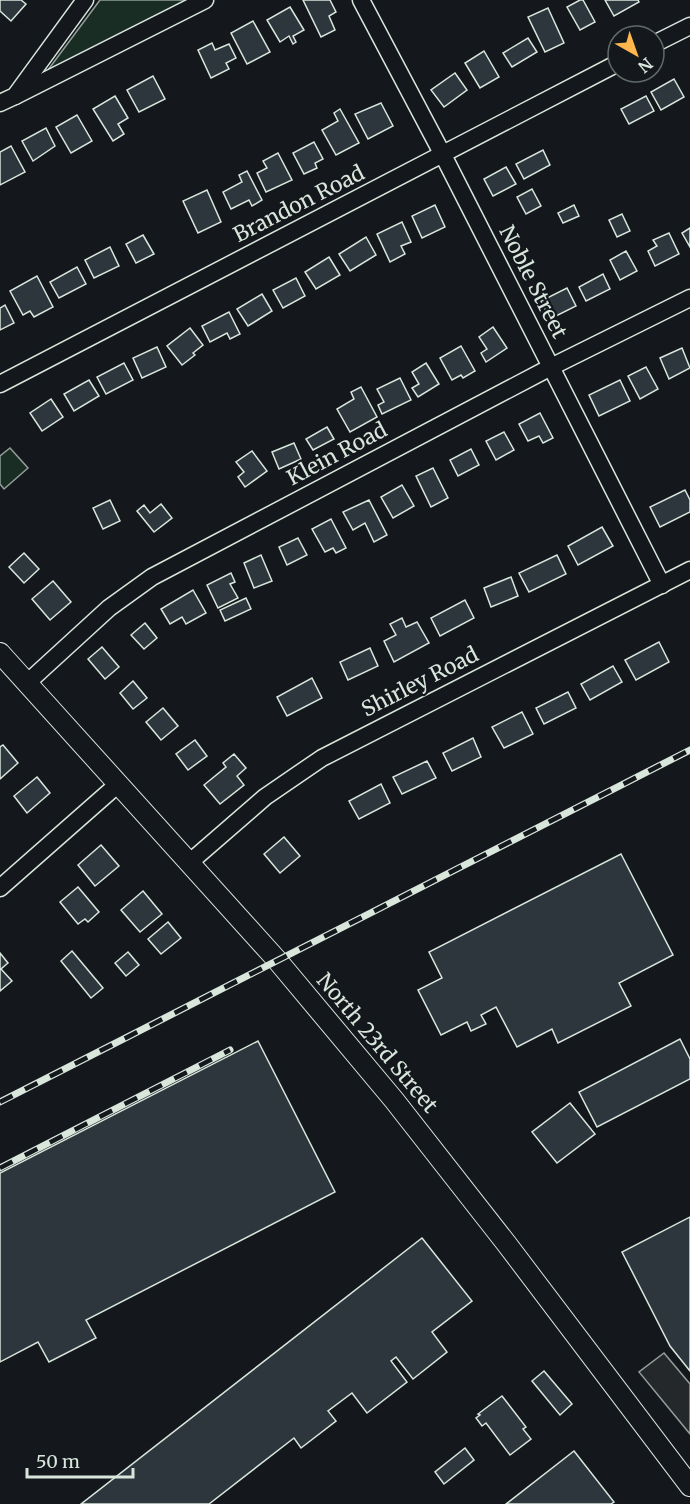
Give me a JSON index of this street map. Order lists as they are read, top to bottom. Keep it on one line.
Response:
{"streets":{"main road":["North 23rd Street"],"street":["Brandon Road","Noble Street","Klein Road","Shirley Road"]},"crossings":[["Brandon Road","Noble Street"],["Noble Street","Klein Road"],["Noble Street","Shirley Road"],["Klein Road","North 23rd Street"],["Shirley Road","North 23rd Street"]],"scale_bar":"50 m","north":"bottom right"}
